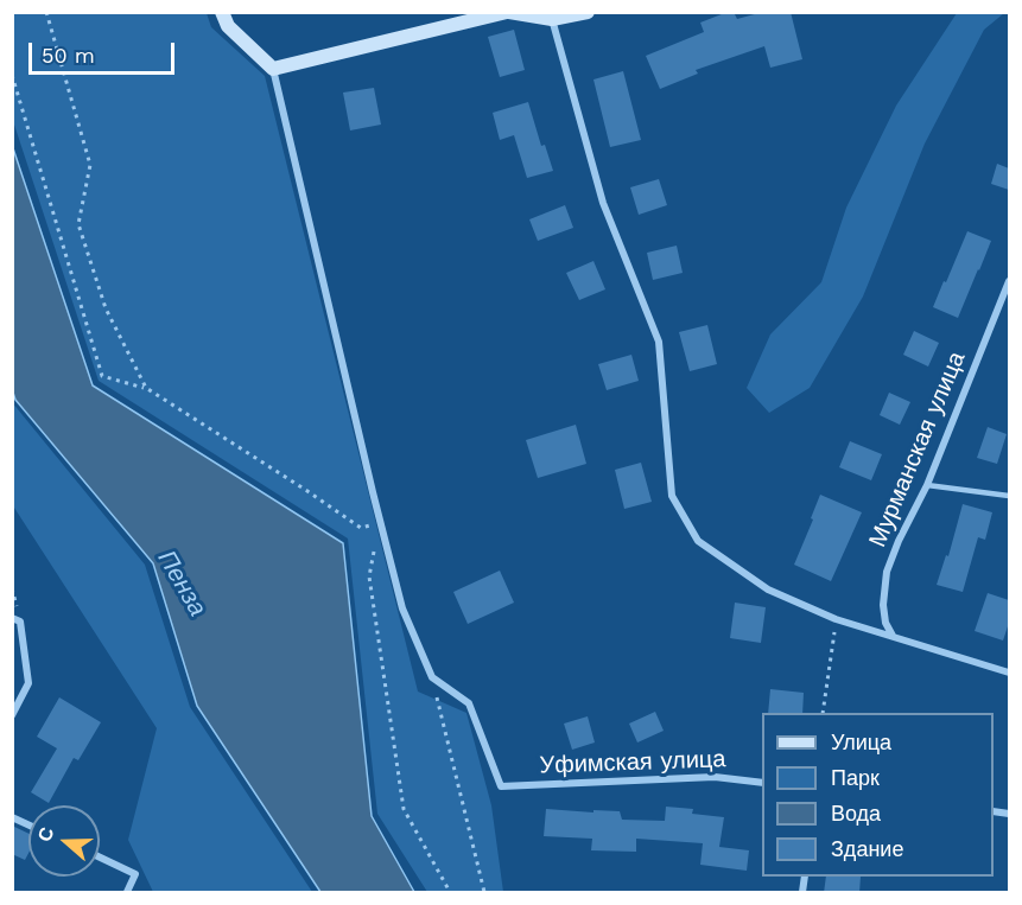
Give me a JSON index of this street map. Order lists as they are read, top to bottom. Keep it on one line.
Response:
{"streets":{"street":["Мурманская улица","Уфимская улица"]},"water":["Пенза"],"legend":["Улица","Парк","Вода","Здание"],"scale_bar":"50 m","north":"left"}
